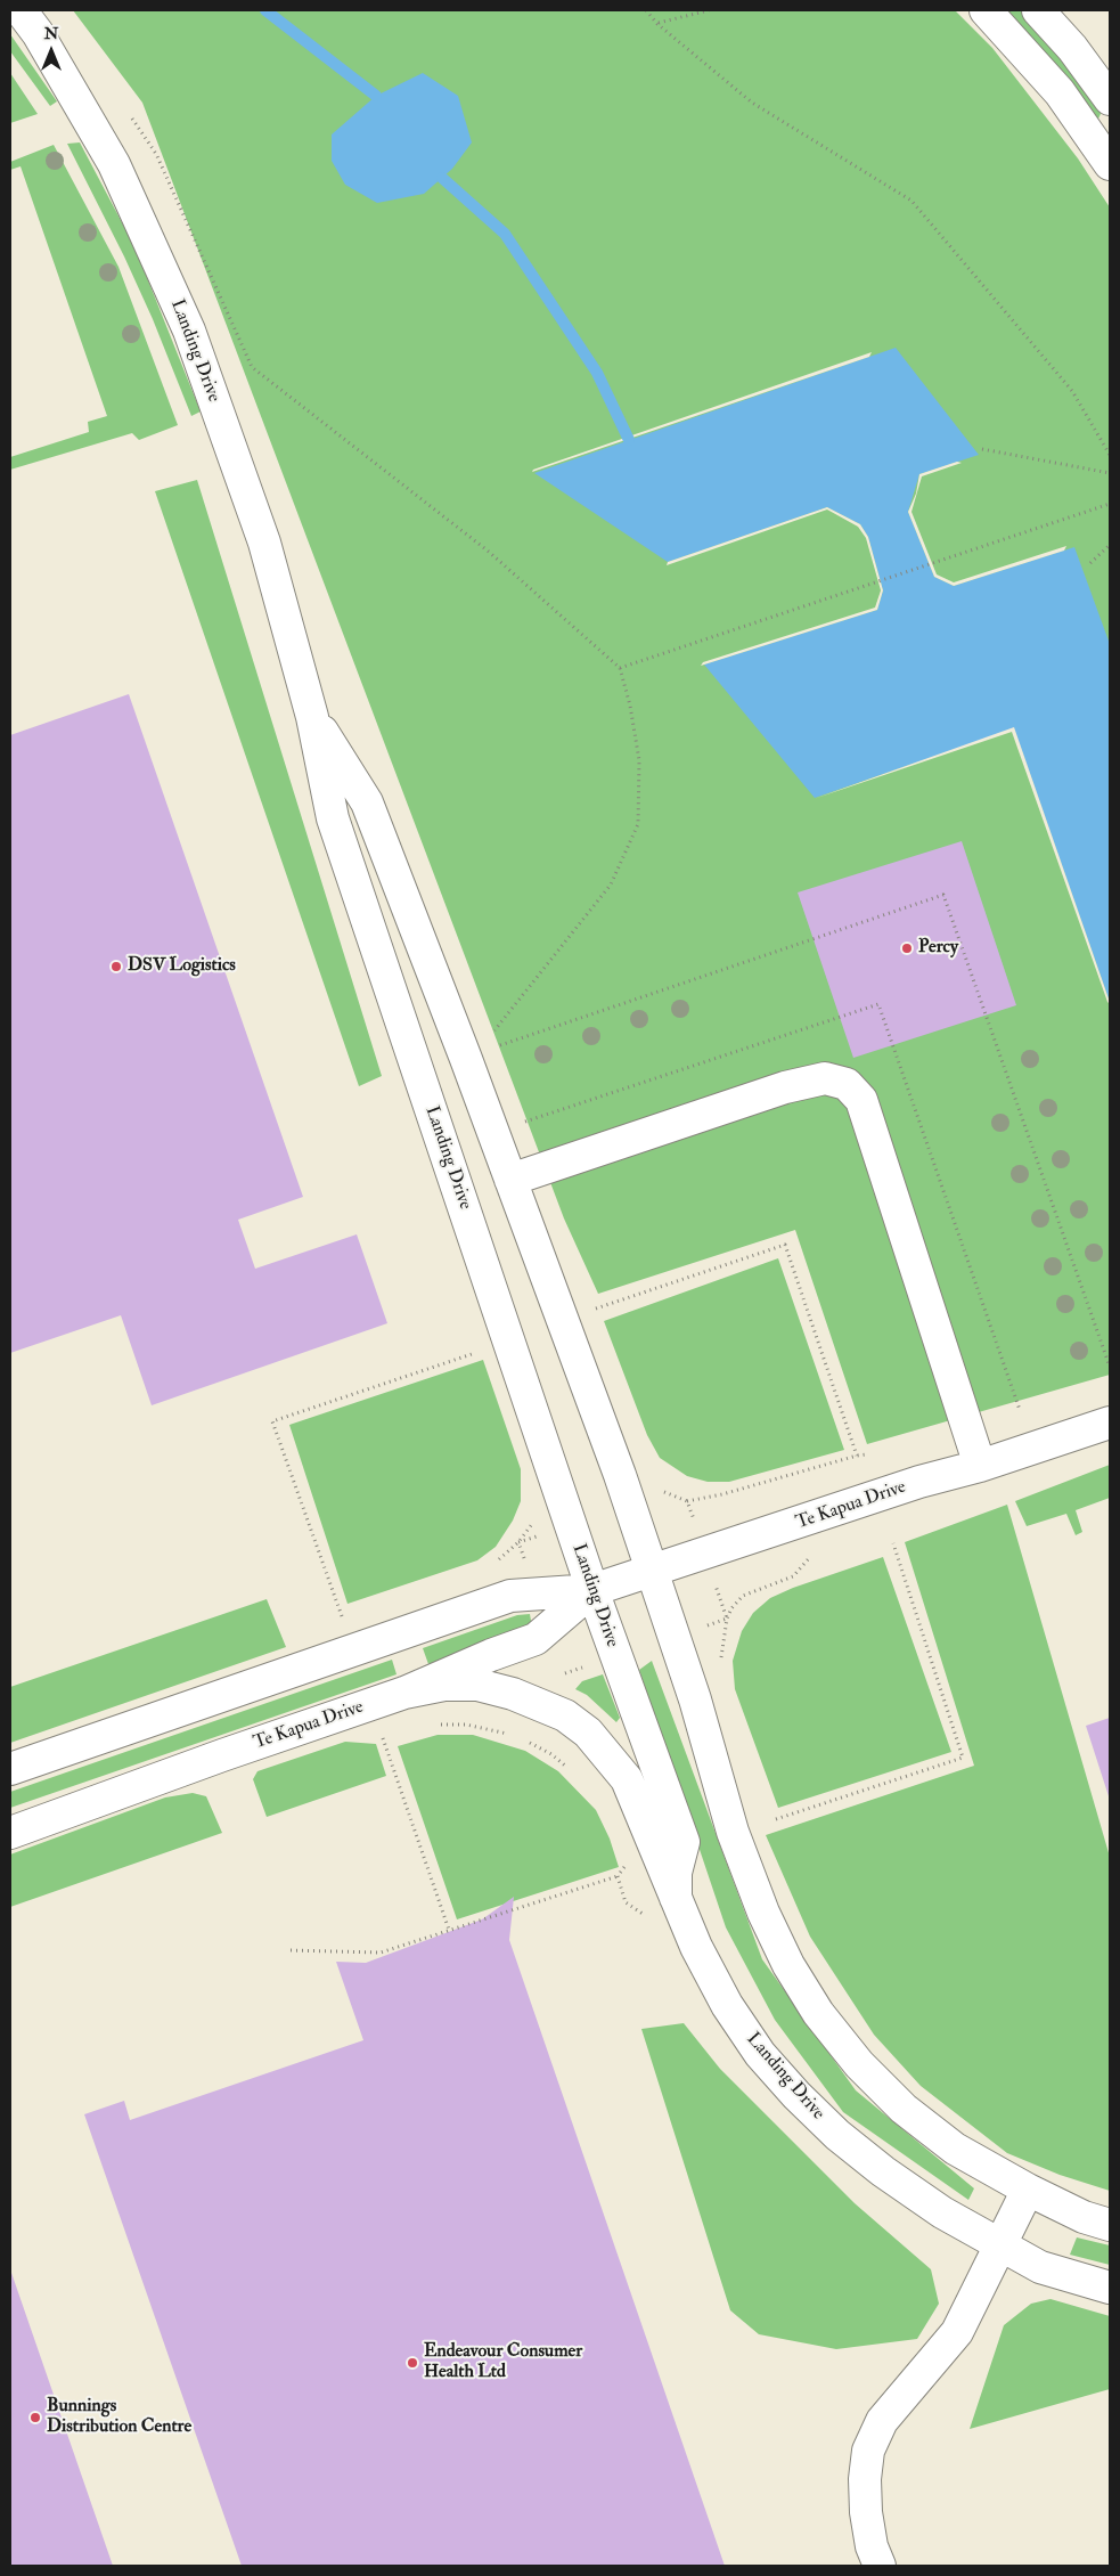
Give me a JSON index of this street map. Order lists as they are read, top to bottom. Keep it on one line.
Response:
{"streets":{"street":["Landing Drive","Te Kapua Drive"]},"crossings":[["Landing Drive","Te Kapua Drive"]],"places":["Percy","DSV Logistics","Endeavour Consumer Health Ltd","Bunnings Distribution Centre"],"north":"top"}
